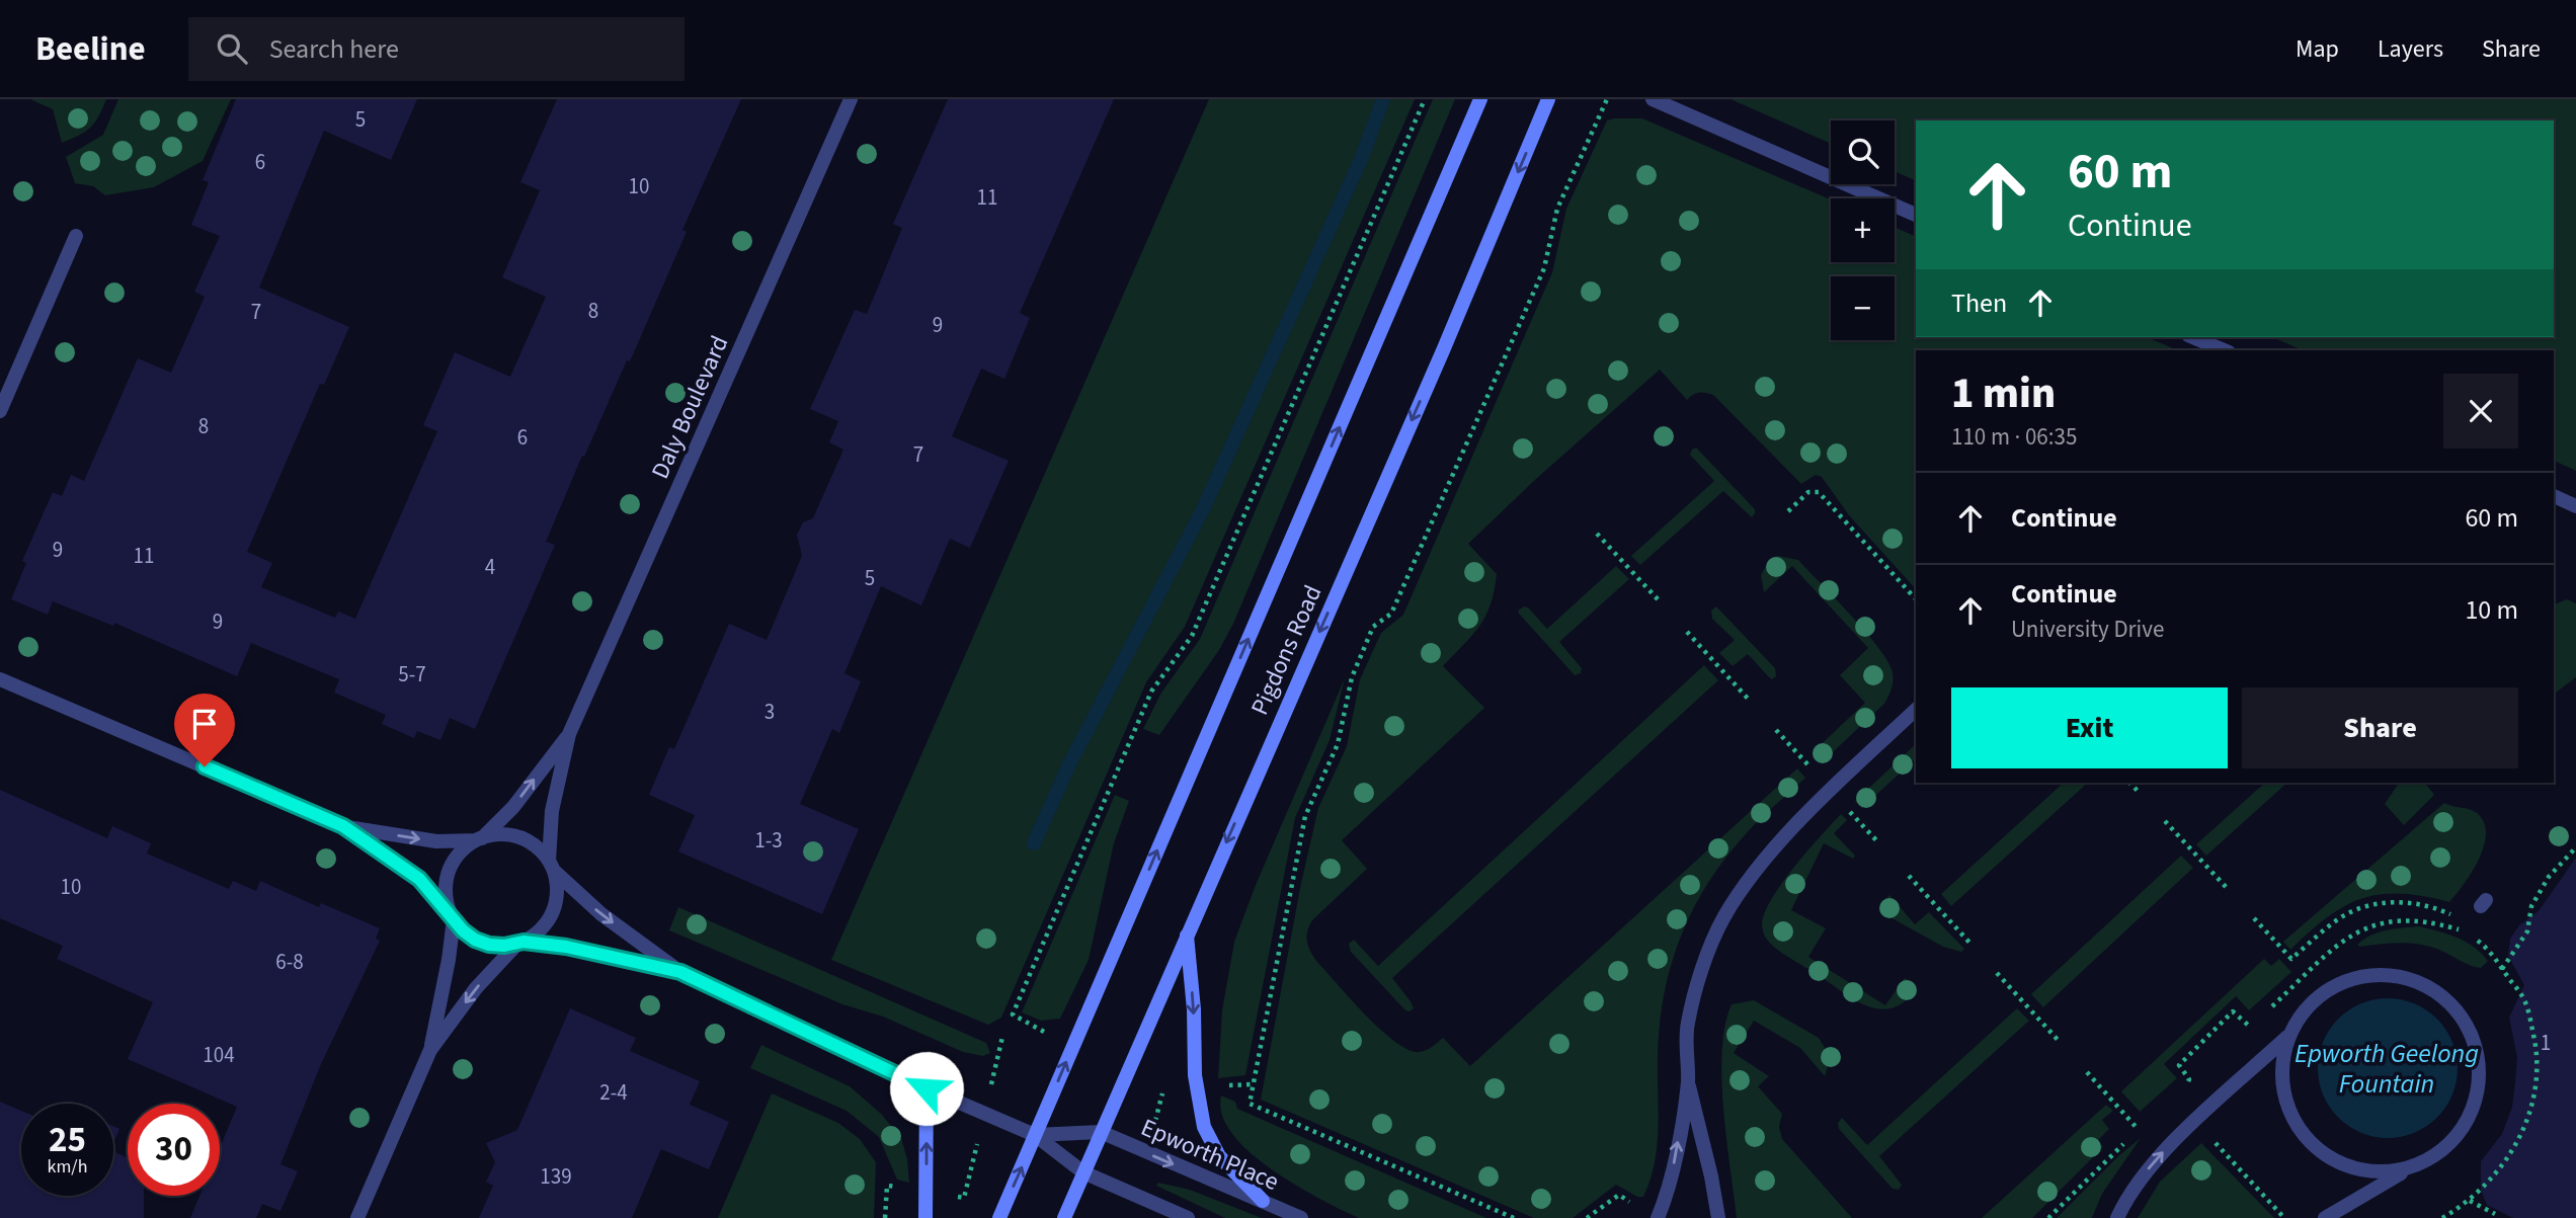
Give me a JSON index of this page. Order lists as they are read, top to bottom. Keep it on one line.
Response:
{"streets":{"street":["Daly Boulevard","Pigdons Road","Epworth Place"]},"crossings":[["Pigdons Road","Epworth Place"]],"water":["Epworth Geelong Fountain"],"house_numbers":["5","6","10","11","8","7","9","8","6","7","9","11","4","5","9","5-7","3","1-3","10","6-8","1","104","2-4","139"],"page":{"header":"Beeline","search":"Search here","nav":["Map","Layers","Share"],"map_buttons":["+","−"],"turn":["60 m","Continue"],"then":"Then","heading":["1 min","110 m · 06:35"],"list":[{"name":"Continue","value":"60 m"},{"name":"Continue","note":"University Drive","value":"10 m"}],"buttons":["Exit","Share"],"speed":"25 km/h","limit":"30"}}
